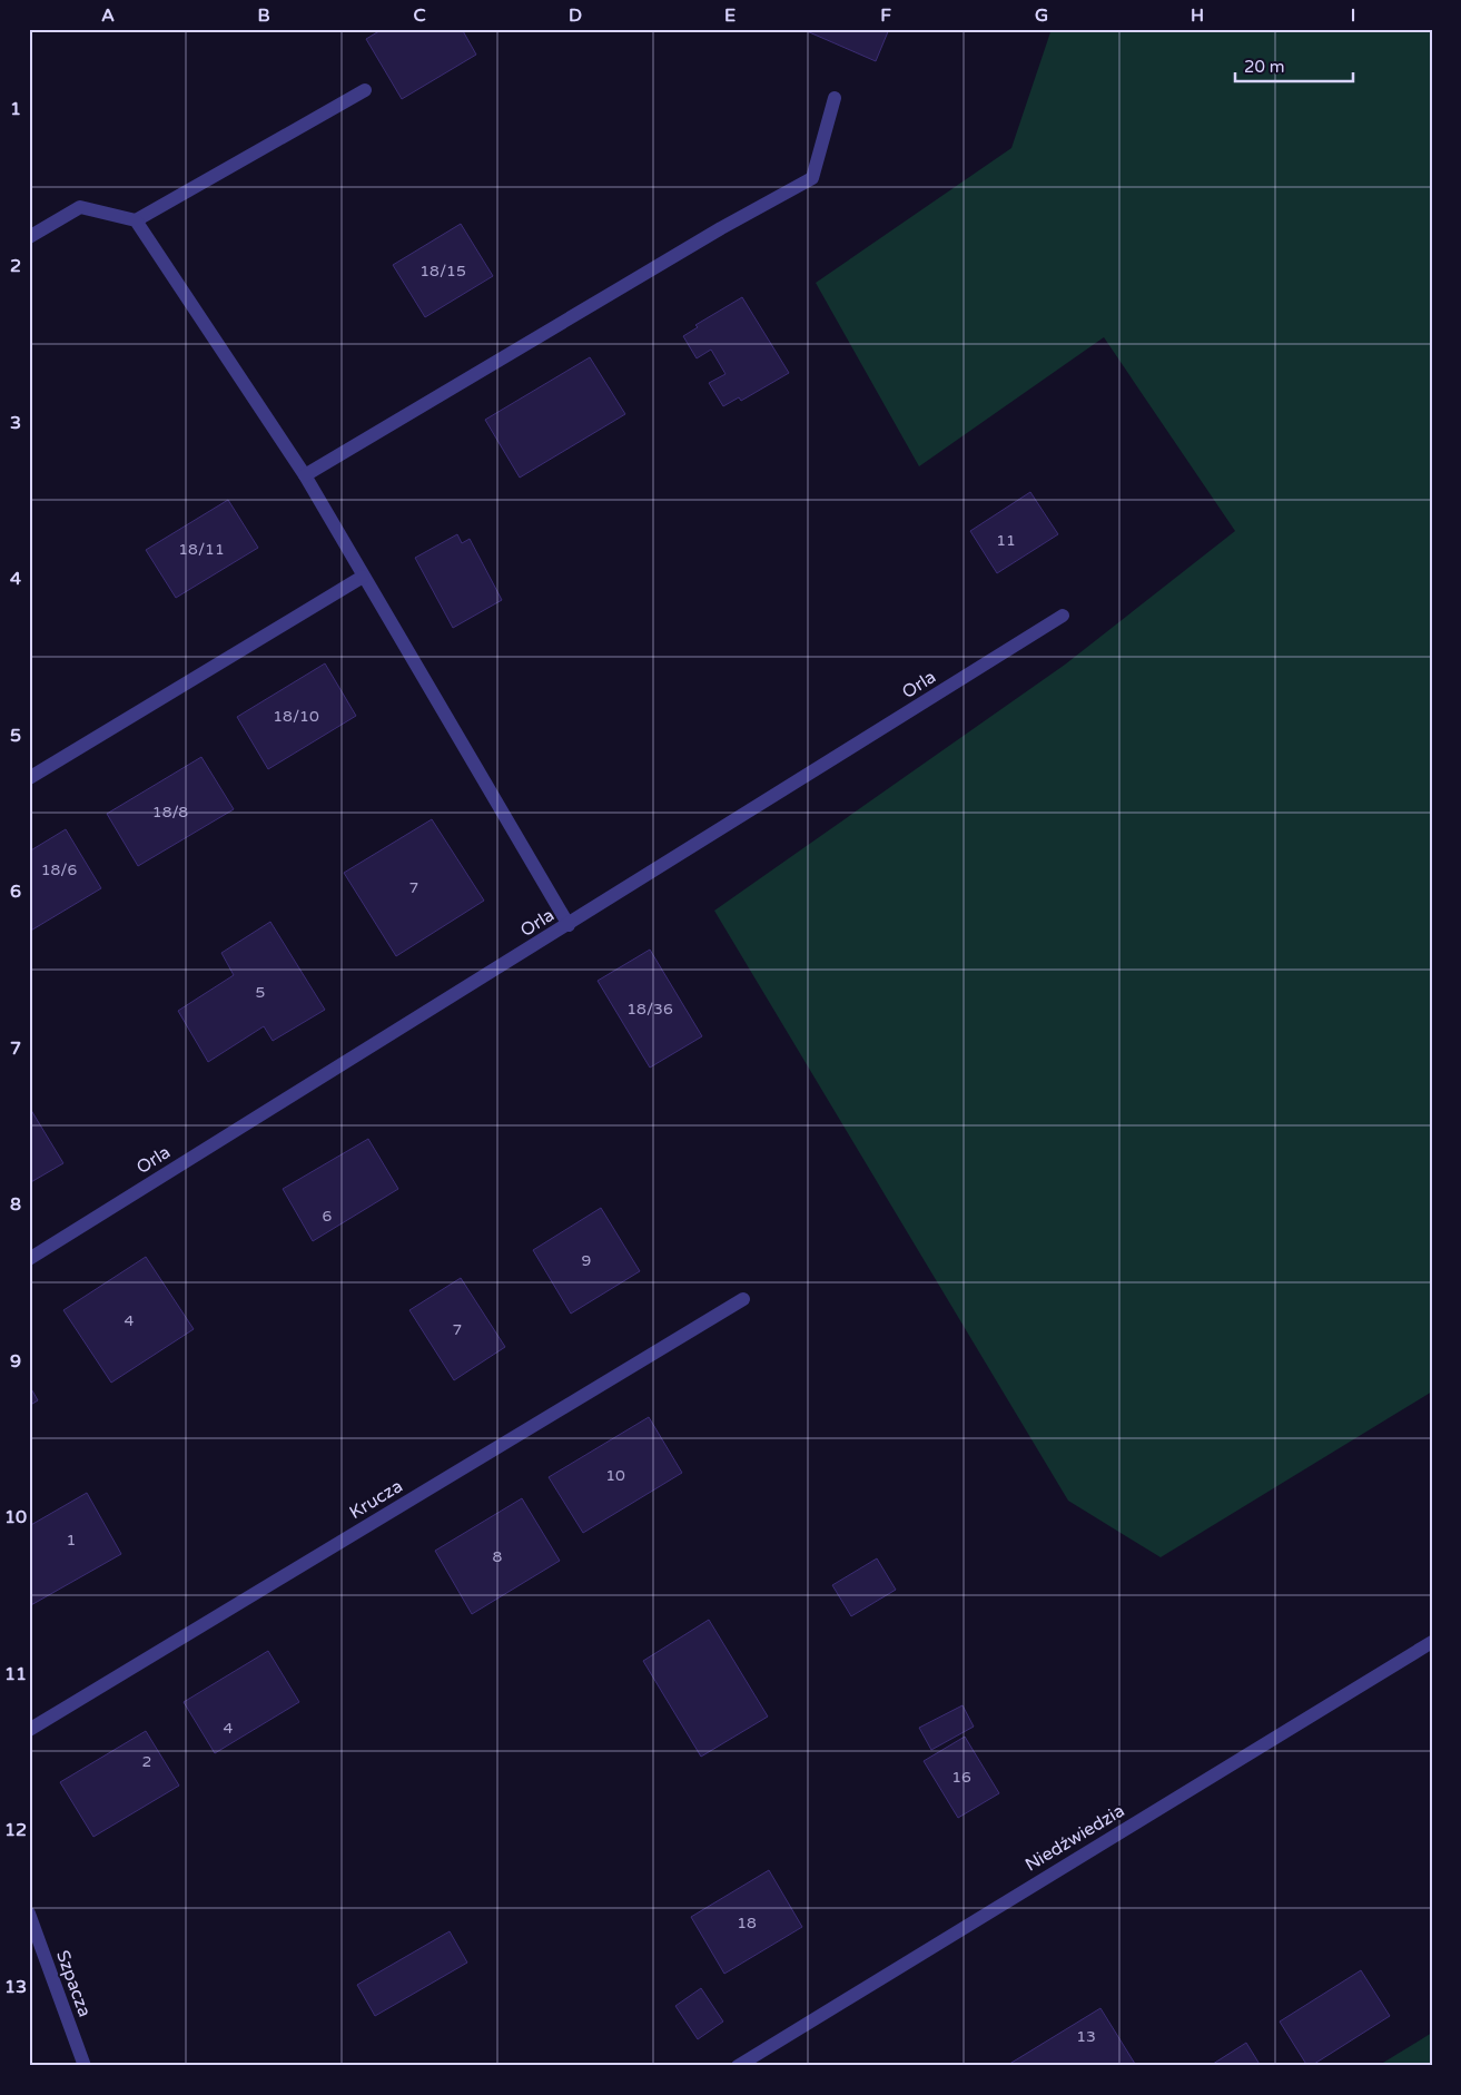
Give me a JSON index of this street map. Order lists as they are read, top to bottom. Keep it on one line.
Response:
{"streets":{"street":["Orla","Krucza","Niedźwiedzia","Szpacza"]},"house_numbers":["18/15","11","18/11","18/10","18/8","18/6","7","5","18/36","6","9","4","7","10","1","8","4","2","16","18","13"],"scale_bar":"20 m","grid":{"columns":["A","B","C","D","E","F","G","H","I"],"rows":["1","2","3","4","5","6","7","8","9","10","11","12","13"]}}
